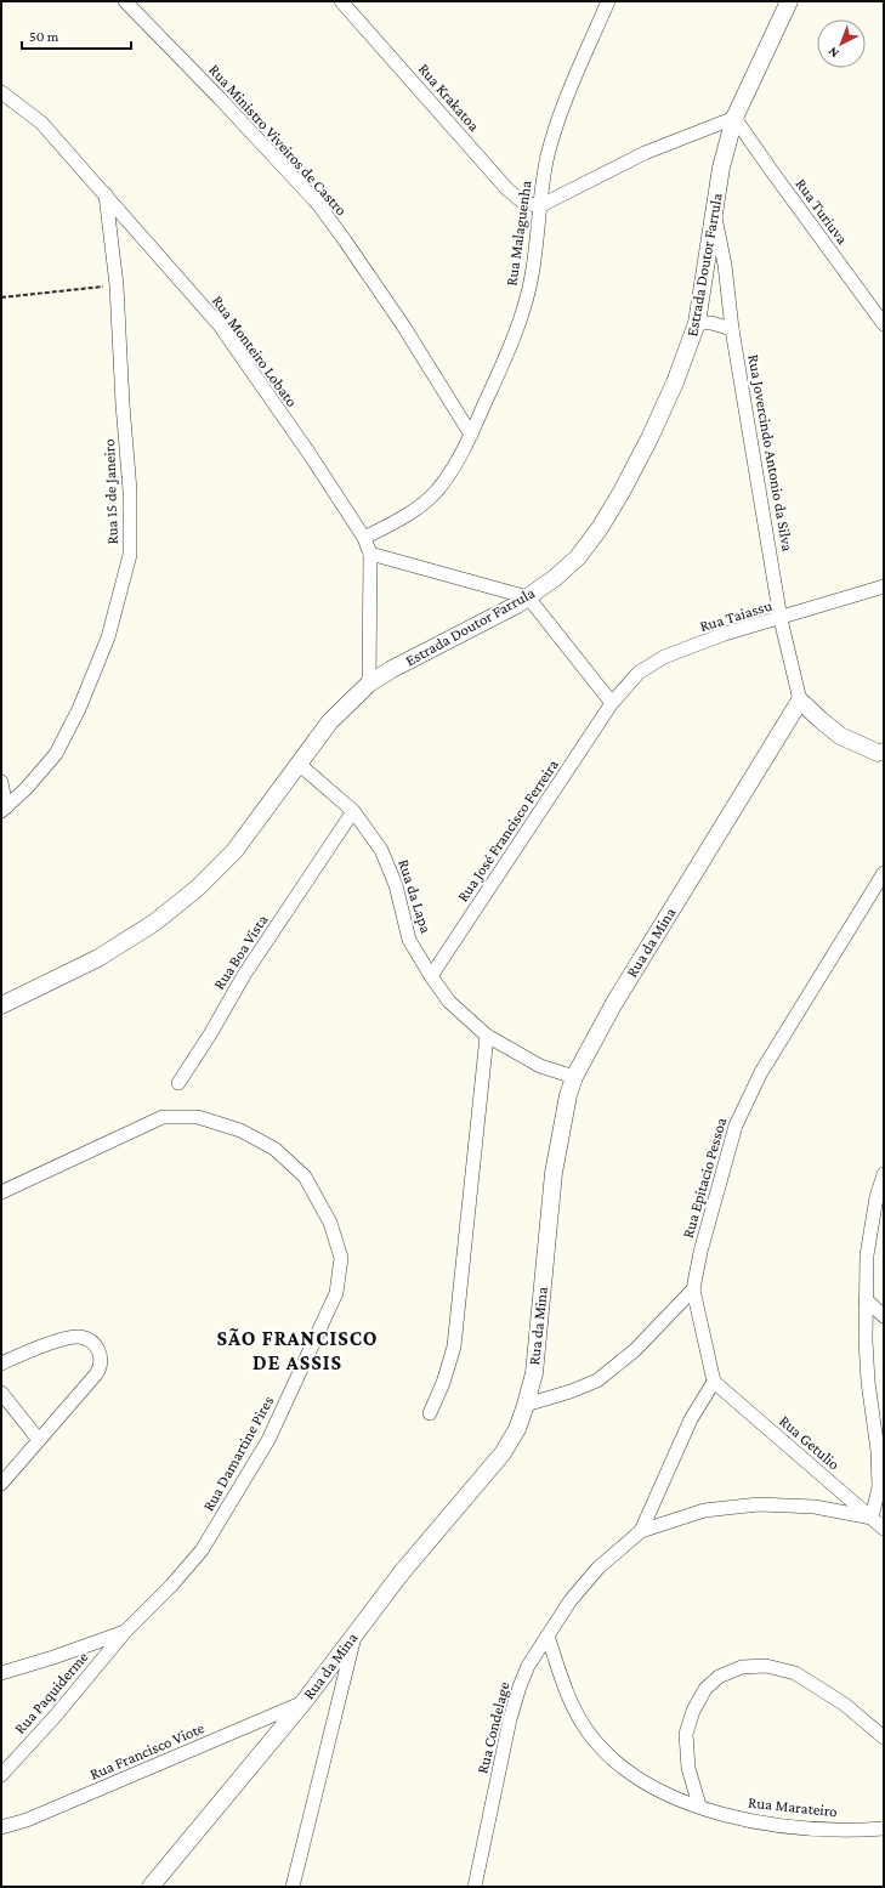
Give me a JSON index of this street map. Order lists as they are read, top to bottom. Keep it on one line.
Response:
{"streets":{"street":["Rua Krakatoa","Rua Ministro Viveiros de Castro","Rua Turiuva","Rua Malaguenha","Estrada Doutor Farrula","Rua Monteiro Lobato","Rua Jovercindo Antonio da Silva","Rua 15 de Janeiro","Rua Taiassu","Rua José Francisco Ferreira","Rua da Lapa","Rua da Mina","Rua Boa Vista","Rua Epitacio Pessoa","Rua Getulio","Rua Damartine Pires","Rua Paquiderme","Rua Condelage","Rua Francisco Viote","Rua Marateiro"]},"crossings":[["Rua Krakatoa","Rua Malaguenha"],["Rua Ministro Viveiros de Castro","Rua Malaguenha"],["Rua Turiuva","Estrada Doutor Farrula"],["Rua Malaguenha","Rua Monteiro Lobato"],["Estrada Doutor Farrula","Rua Monteiro Lobato"],["Estrada Doutor Farrula","Rua Jovercindo Antonio da Silva"],["Estrada Doutor Farrula","Rua da Lapa"],["Rua Monteiro Lobato","Rua 15 de Janeiro"],["Rua Jovercindo Antonio da Silva","Rua Taiassu"],["Rua Jovercindo Antonio da Silva","Rua da Mina"],["Rua Taiassu","Rua José Francisco Ferreira"],["Rua José Francisco Ferreira","Rua da Lapa"],["Rua da Lapa","Rua da Mina"],["Rua da Lapa","Rua Boa Vista"],["Rua da Mina","Rua Francisco Viote"],["Rua Epitacio Pessoa","Rua Getulio"],["Rua Epitacio Pessoa","Rua Condelage"],["Rua Getulio","Rua Condelage"],["Rua Damartine Pires","Rua Paquiderme"],["Rua Condelage","Rua Marateiro"]],"districts":["SÃO FRANCISCO DE ASSIS"],"scale_bar":"50 m","north":"bottom left"}
